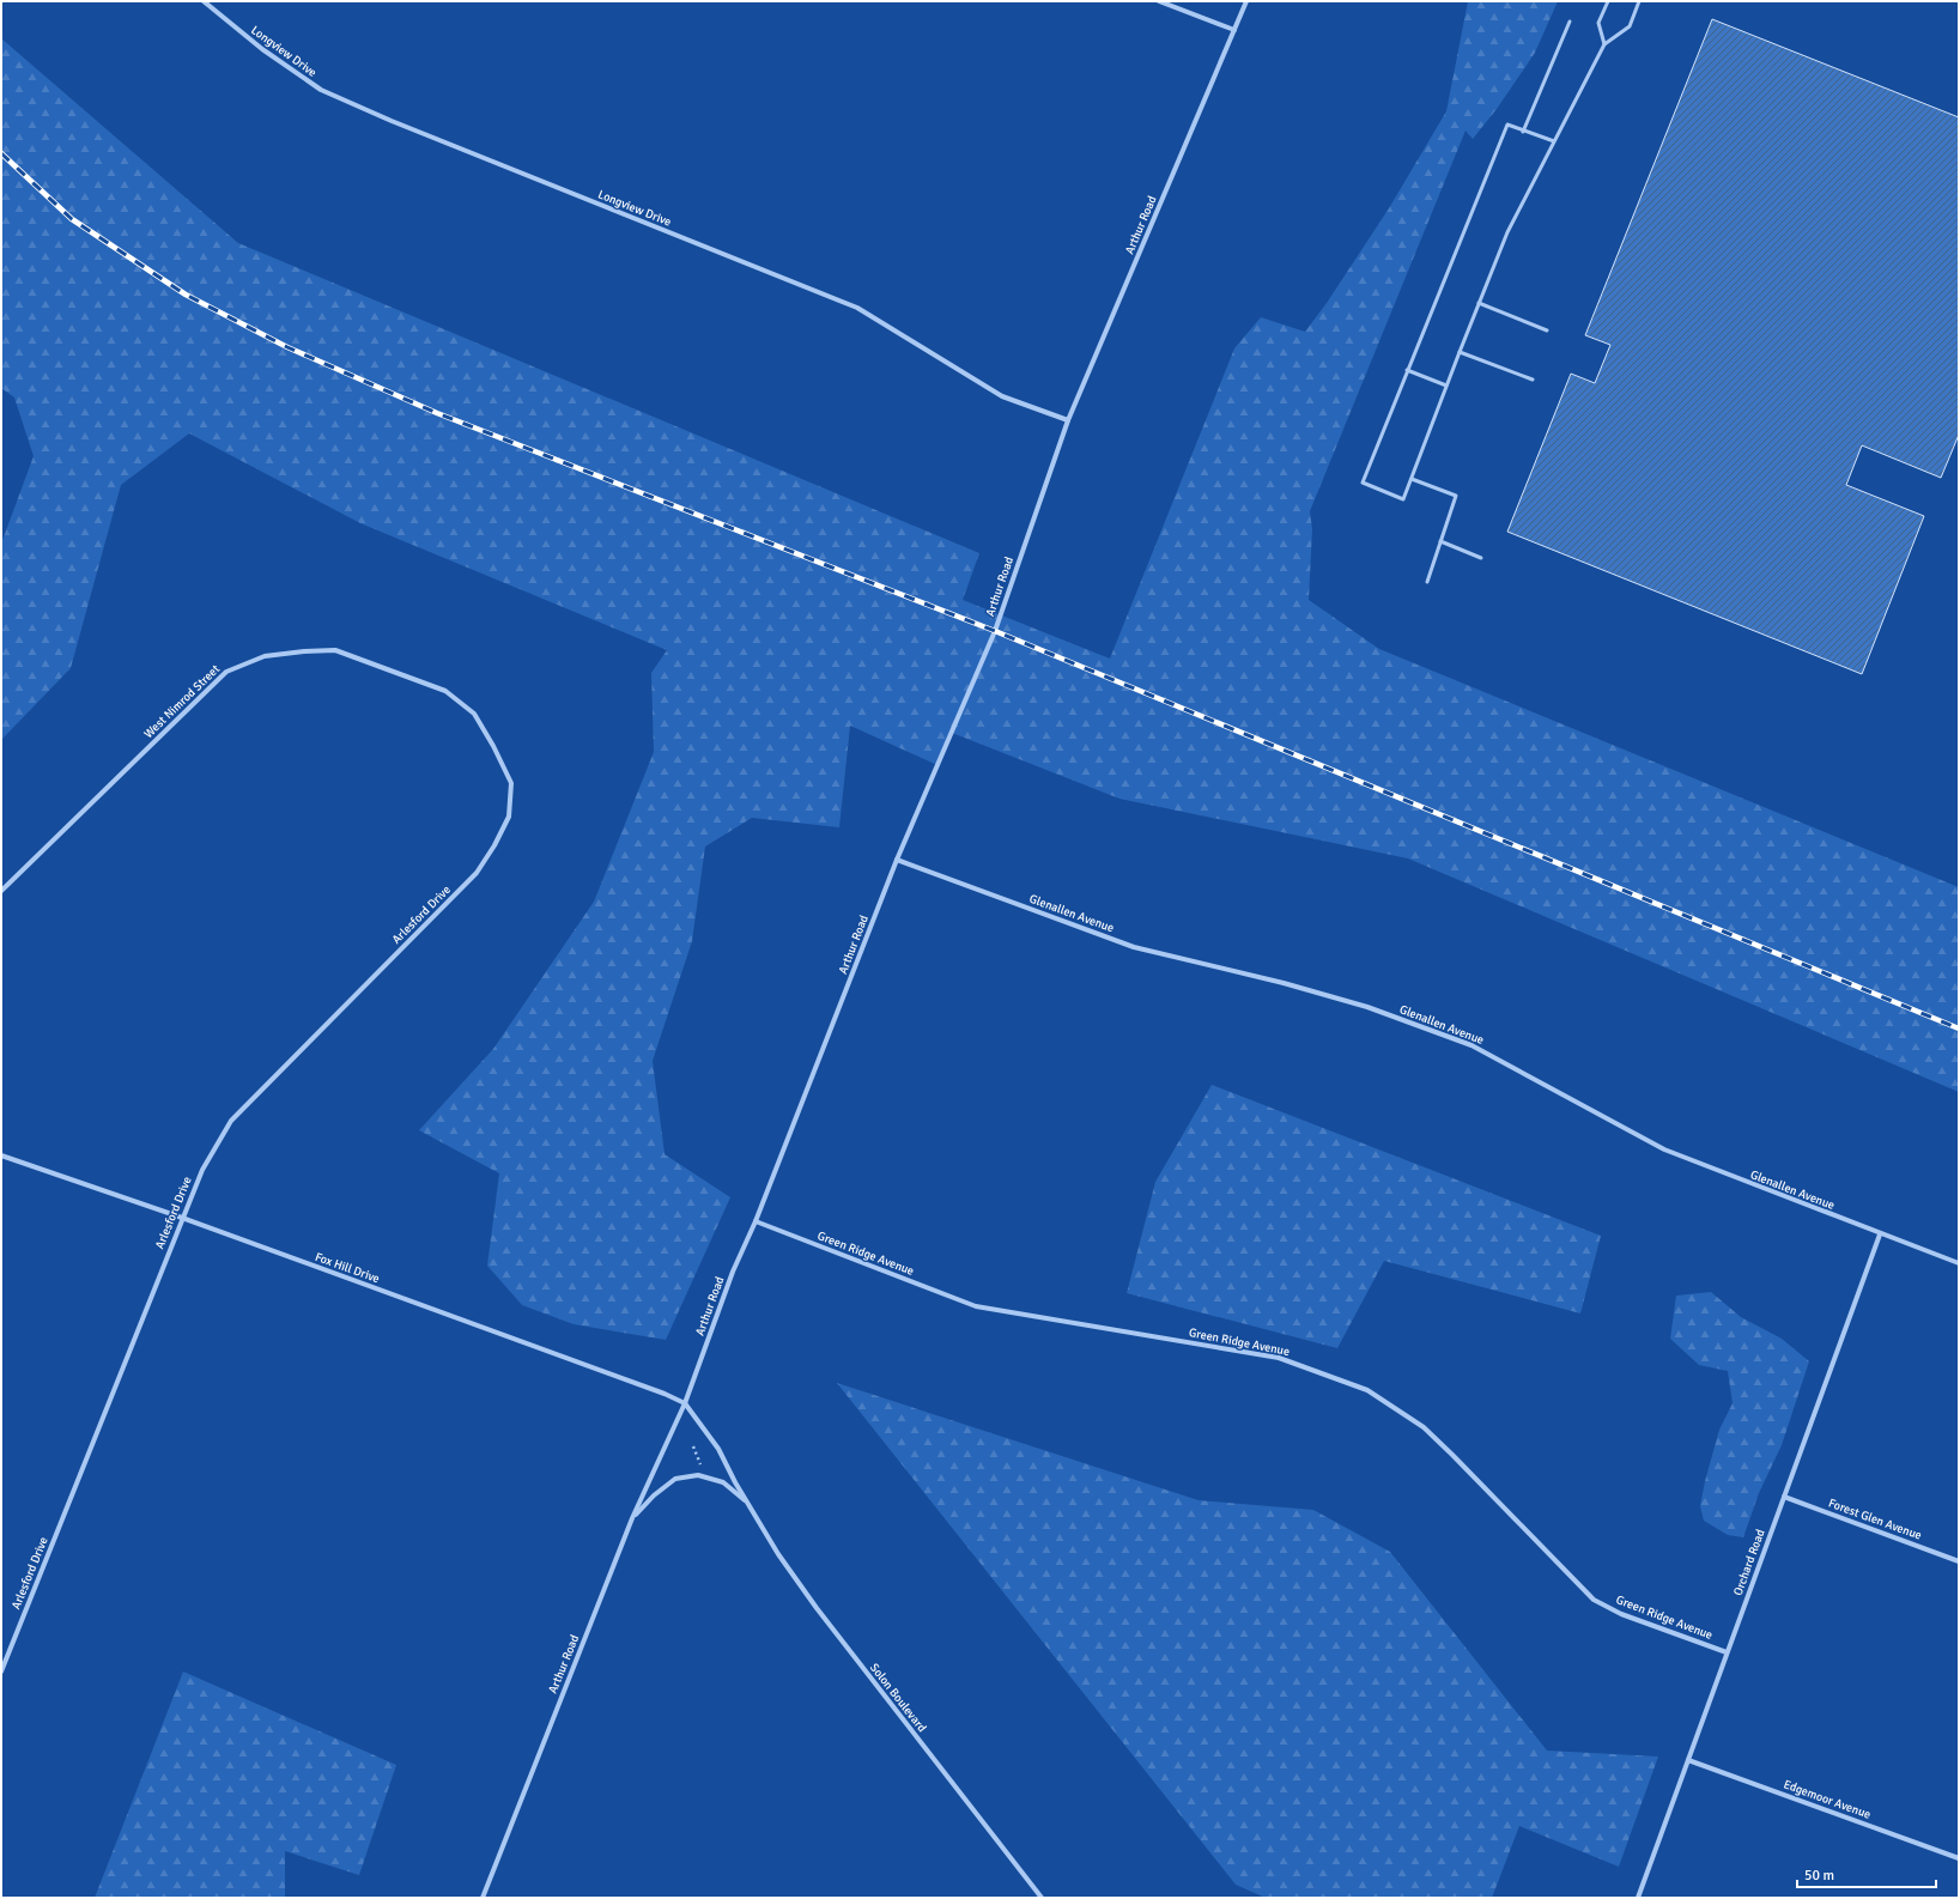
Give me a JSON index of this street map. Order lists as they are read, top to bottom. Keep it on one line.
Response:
{"streets":{"street":["Longview Drive","Arthur Road","West Nimrod Street","Glenallen Avenue","Arlesford Drive","Green Ridge Avenue","Fox Hill Drive","Forest Glen Avenue","Orchard Road","Solon Boulevard","Edgemoor Avenue"]},"crossings":[["Longview Drive","Arthur Road"],["Arthur Road","Glenallen Avenue"],["Arthur Road","Green Ridge Avenue"],["Arthur Road","Fox Hill Drive"],["Arthur Road","Solon Boulevard"],["West Nimrod Street","Arlesford Drive"],["Glenallen Avenue","Orchard Road"],["Arlesford Drive","Fox Hill Drive"],["Green Ridge Avenue","Orchard Road"],["Fox Hill Drive","Solon Boulevard"],["Forest Glen Avenue","Orchard Road"],["Orchard Road","Edgemoor Avenue"]],"scale_bar":"50 m"}
